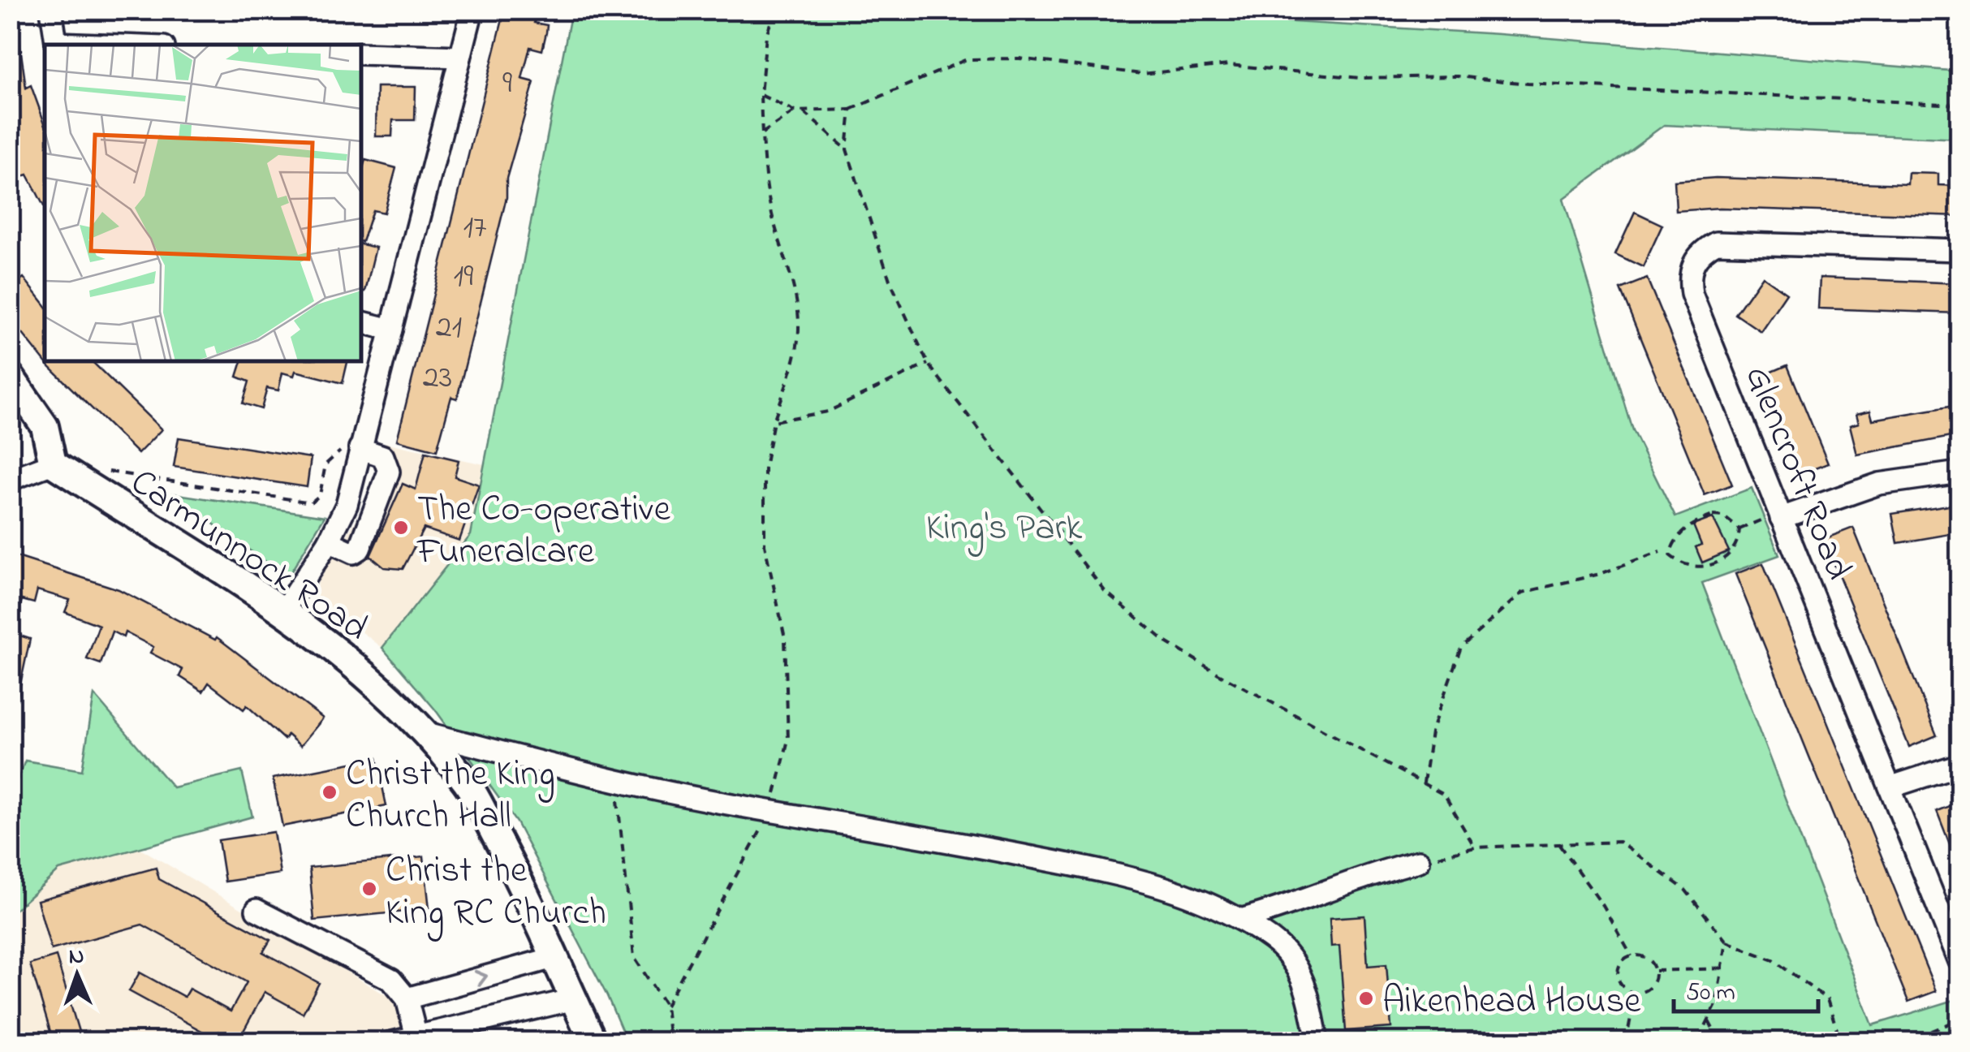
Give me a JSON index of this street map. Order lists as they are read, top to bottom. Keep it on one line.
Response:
{"streets":{"main road":["Carmunnock Road"],"street":["Glencroft Road"]},"parks":["King's Park"],"places":["The Co-operative Funeralcare","Christ the King Church Hall","Christ the King RC Church","Aikenhead House"],"house_numbers":["9","17","19","21","23"],"scale_bar":"50 m","north":"top"}
